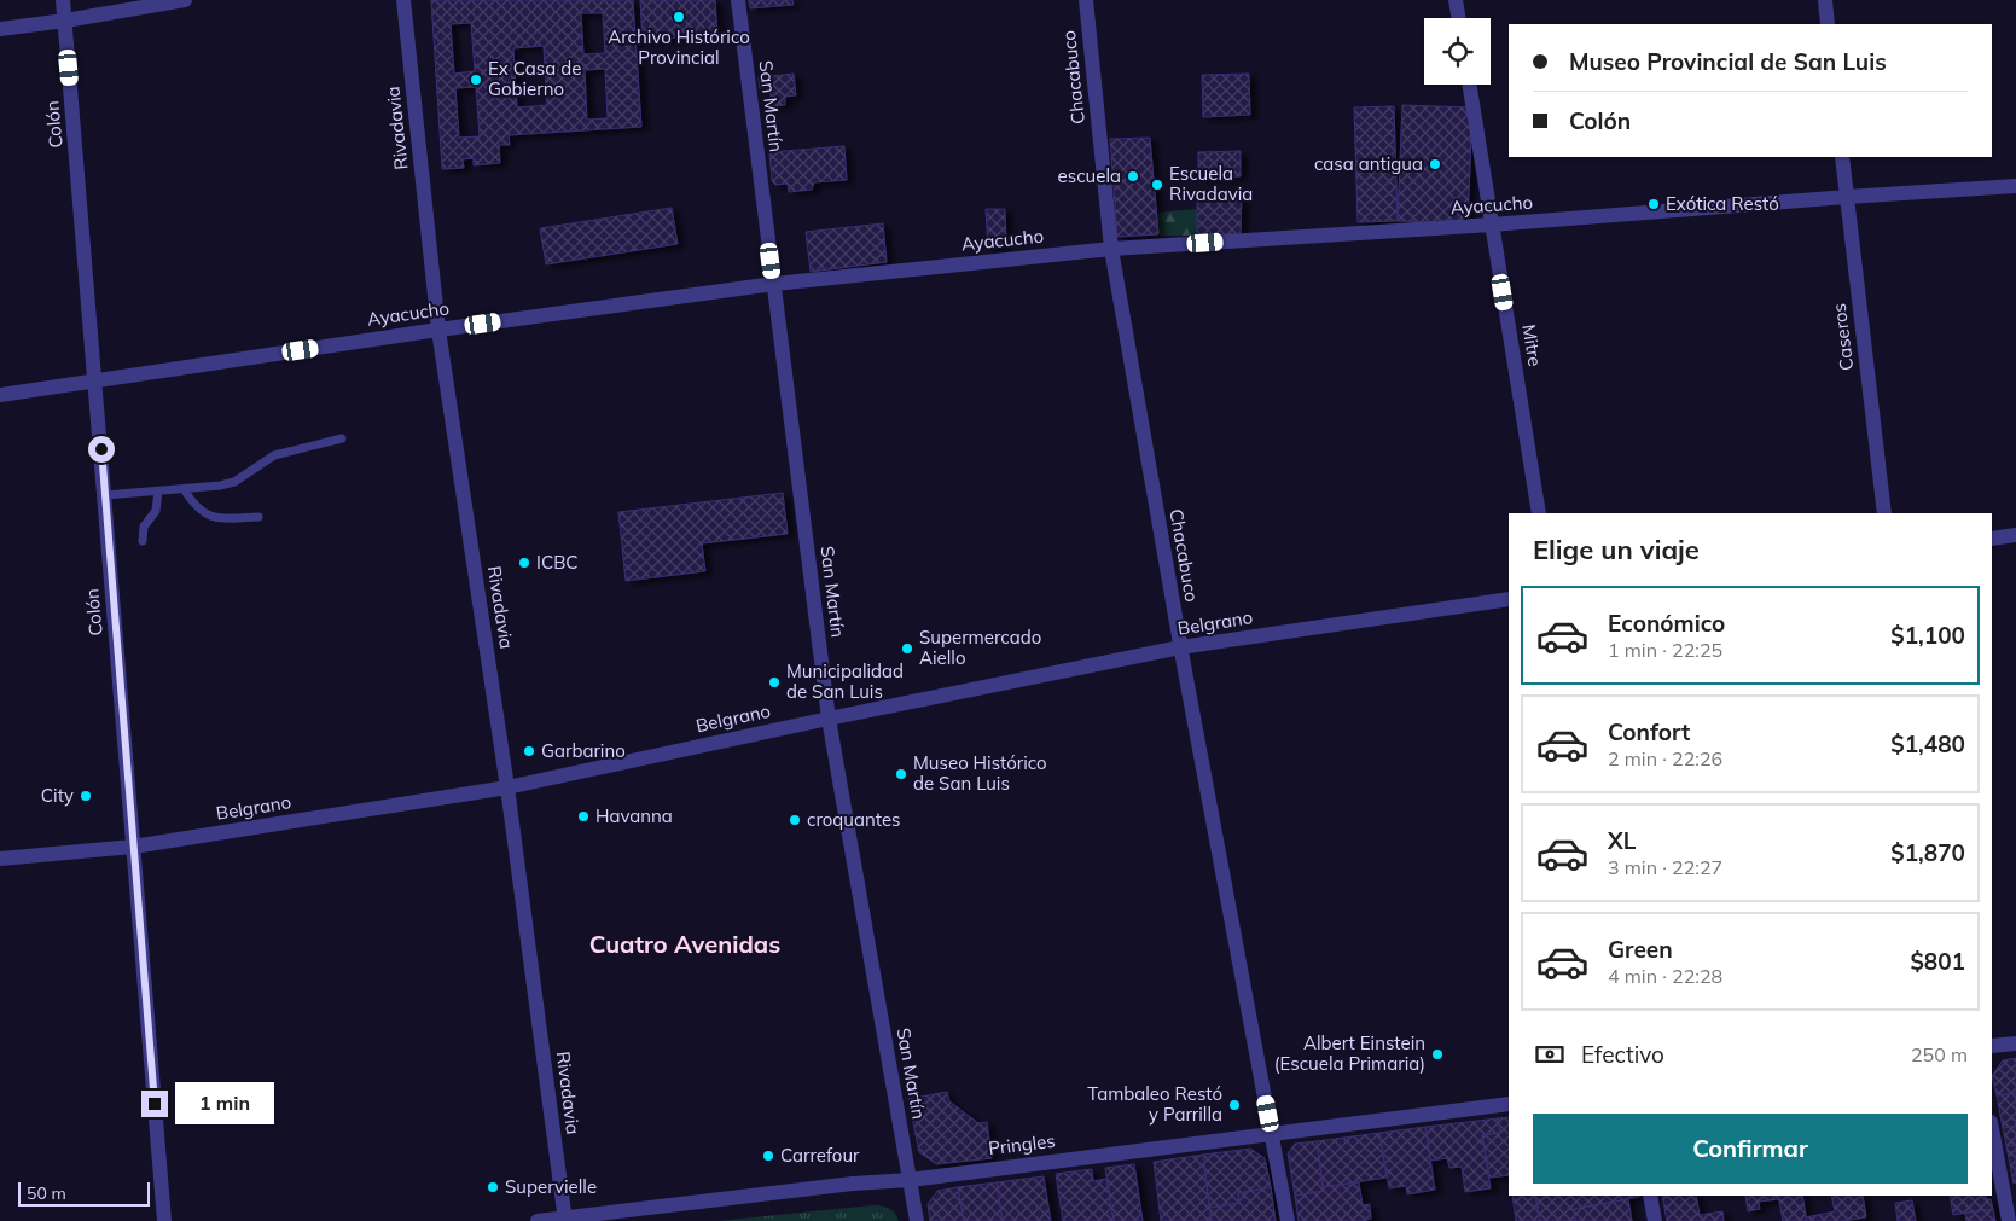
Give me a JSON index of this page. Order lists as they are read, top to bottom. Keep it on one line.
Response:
{"streets":{"street":["Chacabuco","San Martín","Colón","Rivadavia","Ayacucho","Caseros","Mitre","Belgrano","Pringles"]},"crossings":[["Chacabuco","Ayacucho"],["Chacabuco","Belgrano"],["Chacabuco","Pringles"],["San Martín","Ayacucho"],["San Martín","Belgrano"],["San Martín","Pringles"],["Colón","Ayacucho"],["Colón","Belgrano"],["Rivadavia","Ayacucho"],["Rivadavia","Belgrano"],["Rivadavia","Pringles"],["Ayacucho","Caseros"],["Ayacucho","Mitre"]],"districts":["Cuatro Avenidas"],"places":["Archivo Histórico Provincial","Ex Casa de Gobierno","casa antigua","escuela","Escuela Rivadavia","Exótica Restó","ICBC","Supermercado Aiello","Municipalidad de San Luis","Garbarino","Museo Histórico de San Luis","City","Havanna","croquantes","Albert Einstein (Escuela Primaria)","Tambaleo Restó y Parrilla","Carrefour","Supervielle"],"scale_bar":"50 m","page":{"banner":["Museo Provincial de San Luis","Colón"],"heading":"Elige un viaje","list":[{"name":"Económico","note":"1 min · 22:25","value":"$1,100"},{"name":"Confort","note":"2 min · 22:26","value":"$1,480"},{"name":"XL","note":"3 min · 22:27","value":"$1,870"},{"name":"Green","note":"4 min · 22:28","value":"$801"}],"pay":["Efectivo","250 m"],"bubble":"1 min","buttons":"Confirmar","scale":"50 m"}}
